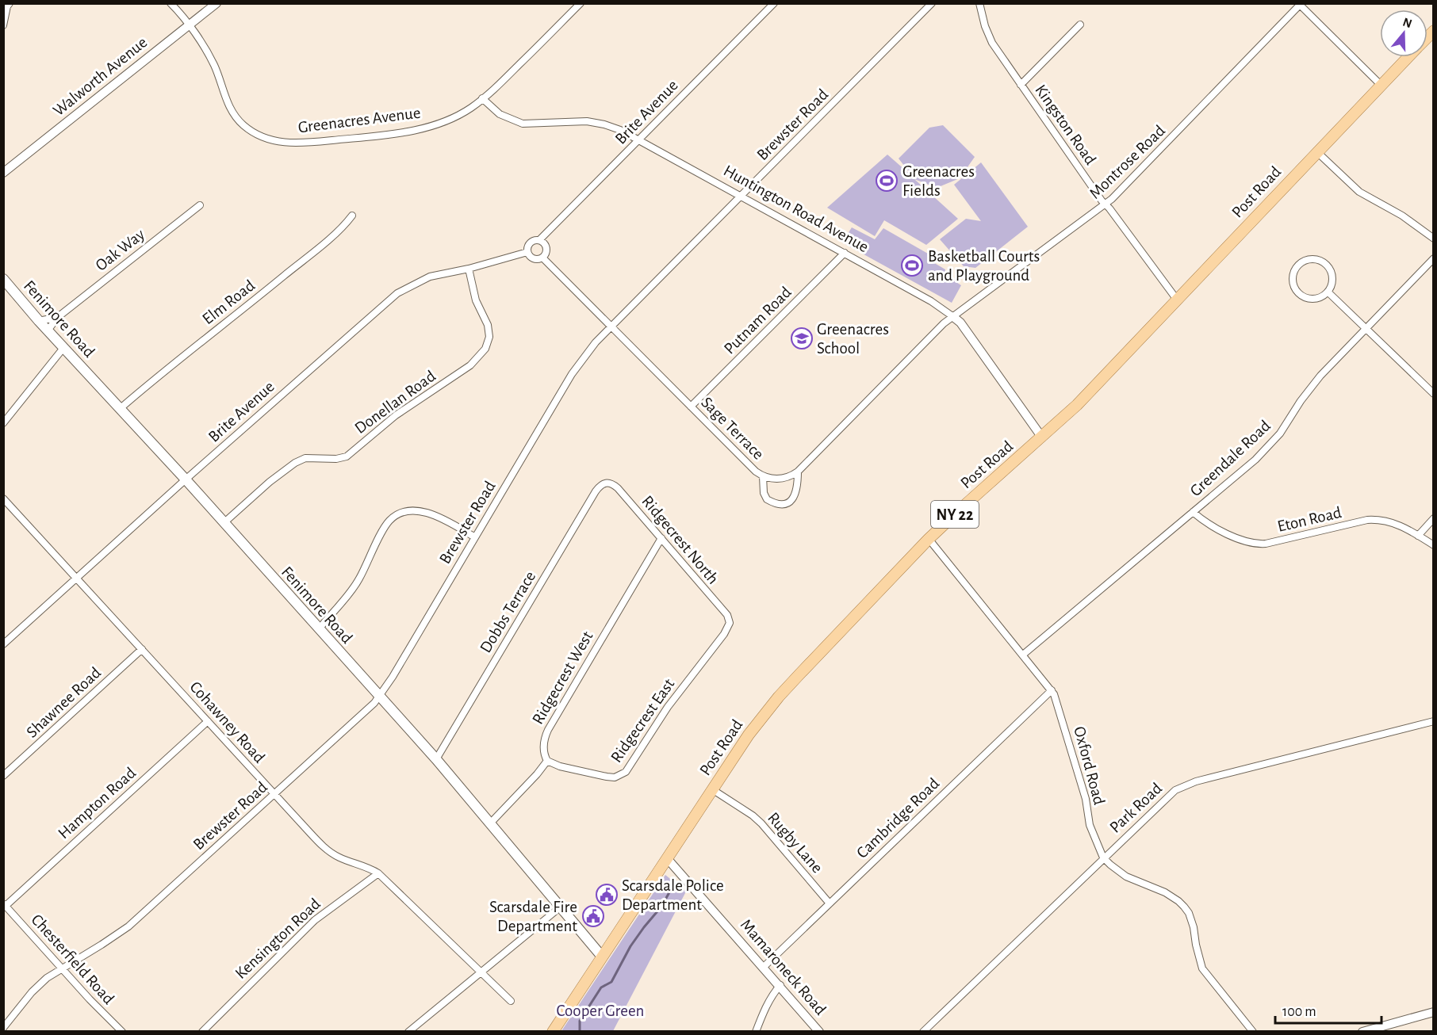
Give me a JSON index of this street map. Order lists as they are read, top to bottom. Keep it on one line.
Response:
{"streets":{"main road":["Post Road","Fenimore Road","NY 22"],"street":["Walworth Avenue","Brite Avenue","Greenacres Avenue","Brewster Road","Kingston Road","Montrose Road","Huntington Road Avenue","Oak Way","Elm Road","Putnam Road","Donellan Road","Sage Terrace","Greendale Road","Eton Road","Ridgecrest North","Dobbs Terrace","Ridgecrest West","Shawnee Road","Ridgecrest East","Cohawney Road","Oxford Road","Hampton Road","Park Road","Cambridge Road","Rugby Lane","Kensington Road","Chesterfield Road","Mamaroneck Road"]},"crossings":[["Walworth Avenue","Greenacres Avenue"],["Brite Avenue","Huntington Road Avenue"],["Brite Avenue","Fenimore Road"],["Brite Avenue","Donellan Road"],["Brite Avenue","Sage Terrace"],["Brite Avenue","Cohawney Road"],["Greenacres Avenue","Huntington Road Avenue"],["Brewster Road","Huntington Road Avenue"],["Brewster Road","Fenimore Road"],["Brewster Road","Sage Terrace"],["Brewster Road","Cohawney Road"],["Brewster Road","Chesterfield Road"],["Kingston Road","Montrose Road"],["Kingston Road","Post Road"],["Montrose Road","Huntington Road Avenue"],["Montrose Road","Sage Terrace"],["Post Road","Huntington Road Avenue"],["Post Road","Fenimore Road"],["Post Road","Oxford Road"],["Post Road","Rugby Lane"],["Post Road","Mamaroneck Road"],["Huntington Road Avenue","Putnam Road"],["Huntington Road Avenue","Sage Terrace"],["Oak Way","Fenimore Road"],["Elm Road","Fenimore Road"],["Fenimore Road","Donellan Road"],["Fenimore Road","Dobbs Terrace"],["Putnam Road","Sage Terrace"],["Greendale Road","Eton Road"],["Greendale Road","Oxford Road"],["Ridgecrest North","Dobbs Terrace"],["Ridgecrest North","Ridgecrest West"],["Ridgecrest North","Ridgecrest East"],["Ridgecrest West","Ridgecrest East"],["Shawnee Road","Cohawney Road"],["Cohawney Road","Hampton Road"],["Cohawney Road","Kensington Road"],["Oxford Road","Park Road"],["Oxford Road","Cambridge Road"],["Hampton Road","Chesterfield Road"],["Cambridge Road","Rugby Lane"],["Cambridge Road","Mamaroneck Road"]],"parks":["Cooper Green"],"places":{"sports":["Greenacres Fields","Basketball Courts and Playground"],"school or university":["Greenacres School"],"public building":["Scarsdale Police Department","Scarsdale Fire Department"]},"scale_bar":"100 m","north":"top"}
